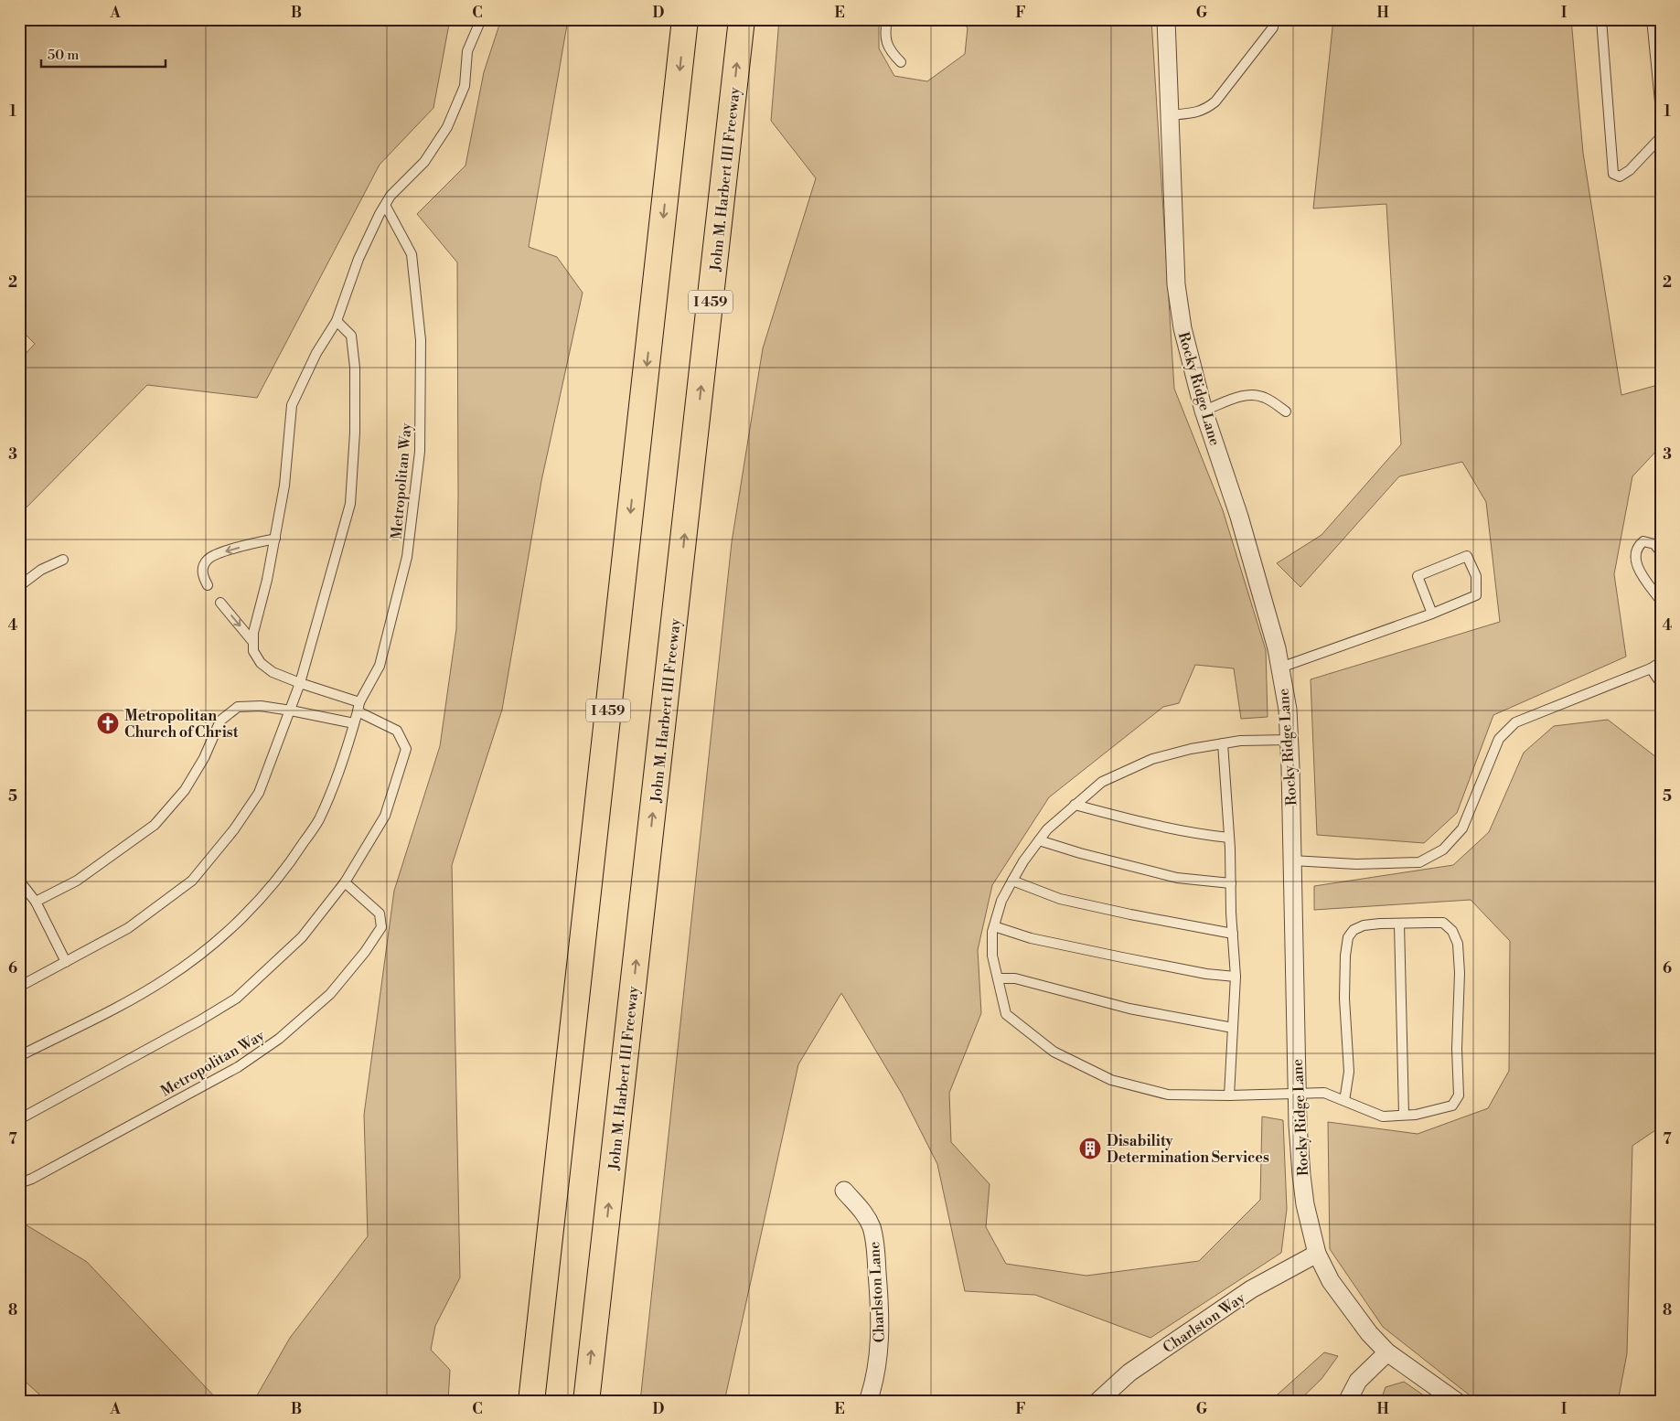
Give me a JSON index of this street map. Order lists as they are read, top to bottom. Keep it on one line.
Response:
{"streets":{"highway":["John M. Harbert III Freeway","I 459"],"street":["Rocky Ridge Lane","Charlston Lane","Charlston Way"],"lane":["Metropolitan Way"]},"crossings":[["Rocky Ridge Lane","Charlston Way"]],"places":{"church":["Metropolitan Church of Christ"],"building":["Disability Determination Services"]},"scale_bar":"50 m","grid":{"columns":["A","B","C","D","E","F","G","H","I"],"rows":["1","2","3","4","5","6","7","8"]}}
